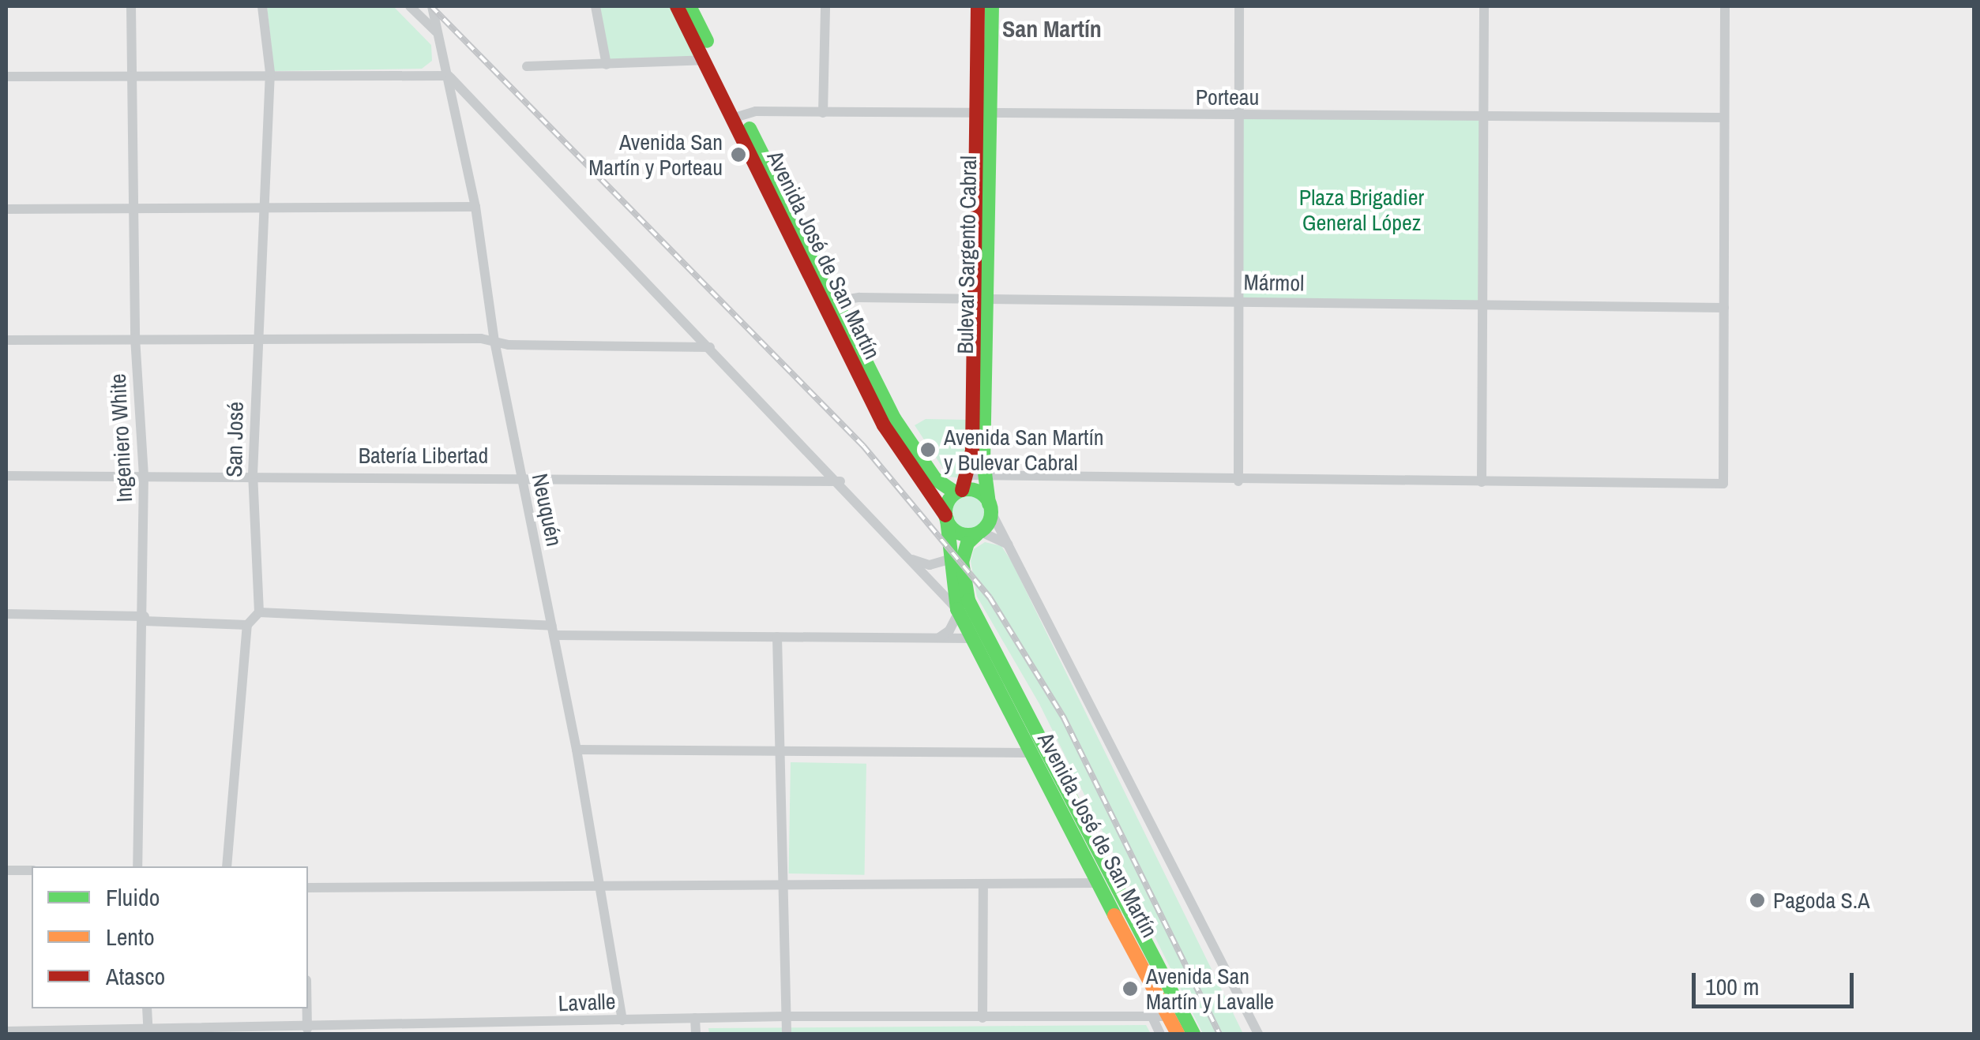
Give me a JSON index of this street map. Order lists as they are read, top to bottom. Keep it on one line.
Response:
{"streets":{"main road":["Avenida José de San Martín","Bulevar Sargento Cabral"],"street":["Porteau","Mármol","Ingeniero White","San José","Batería Libertad","Neuquén","Lavalle"]},"crossings":[["Porteau","Avenida José de San Martín"],["Porteau","Bulevar Sargento Cabral"],["Avenida José de San Martín","Bulevar Sargento Cabral"],["Avenida José de San Martín","Mármol"],["Avenida José de San Martín","Lavalle"],["Bulevar Sargento Cabral","Mármol"],["Ingeniero White","Batería Libertad"],["San José","Batería Libertad"],["Batería Libertad","Neuquén"],["Neuquén","Lavalle"]],"districts":["San Martín"],"parks":["Plaza Brigadier General López"],"places":["Avenida San Martín y Porteau","Avenida San Martín y Bulevar Cabral","Pagoda S.A","Avenida San Martín y Lavalle"],"legend":["Fluido","Lento","Atasco"],"scale_bar":"100 m"}
